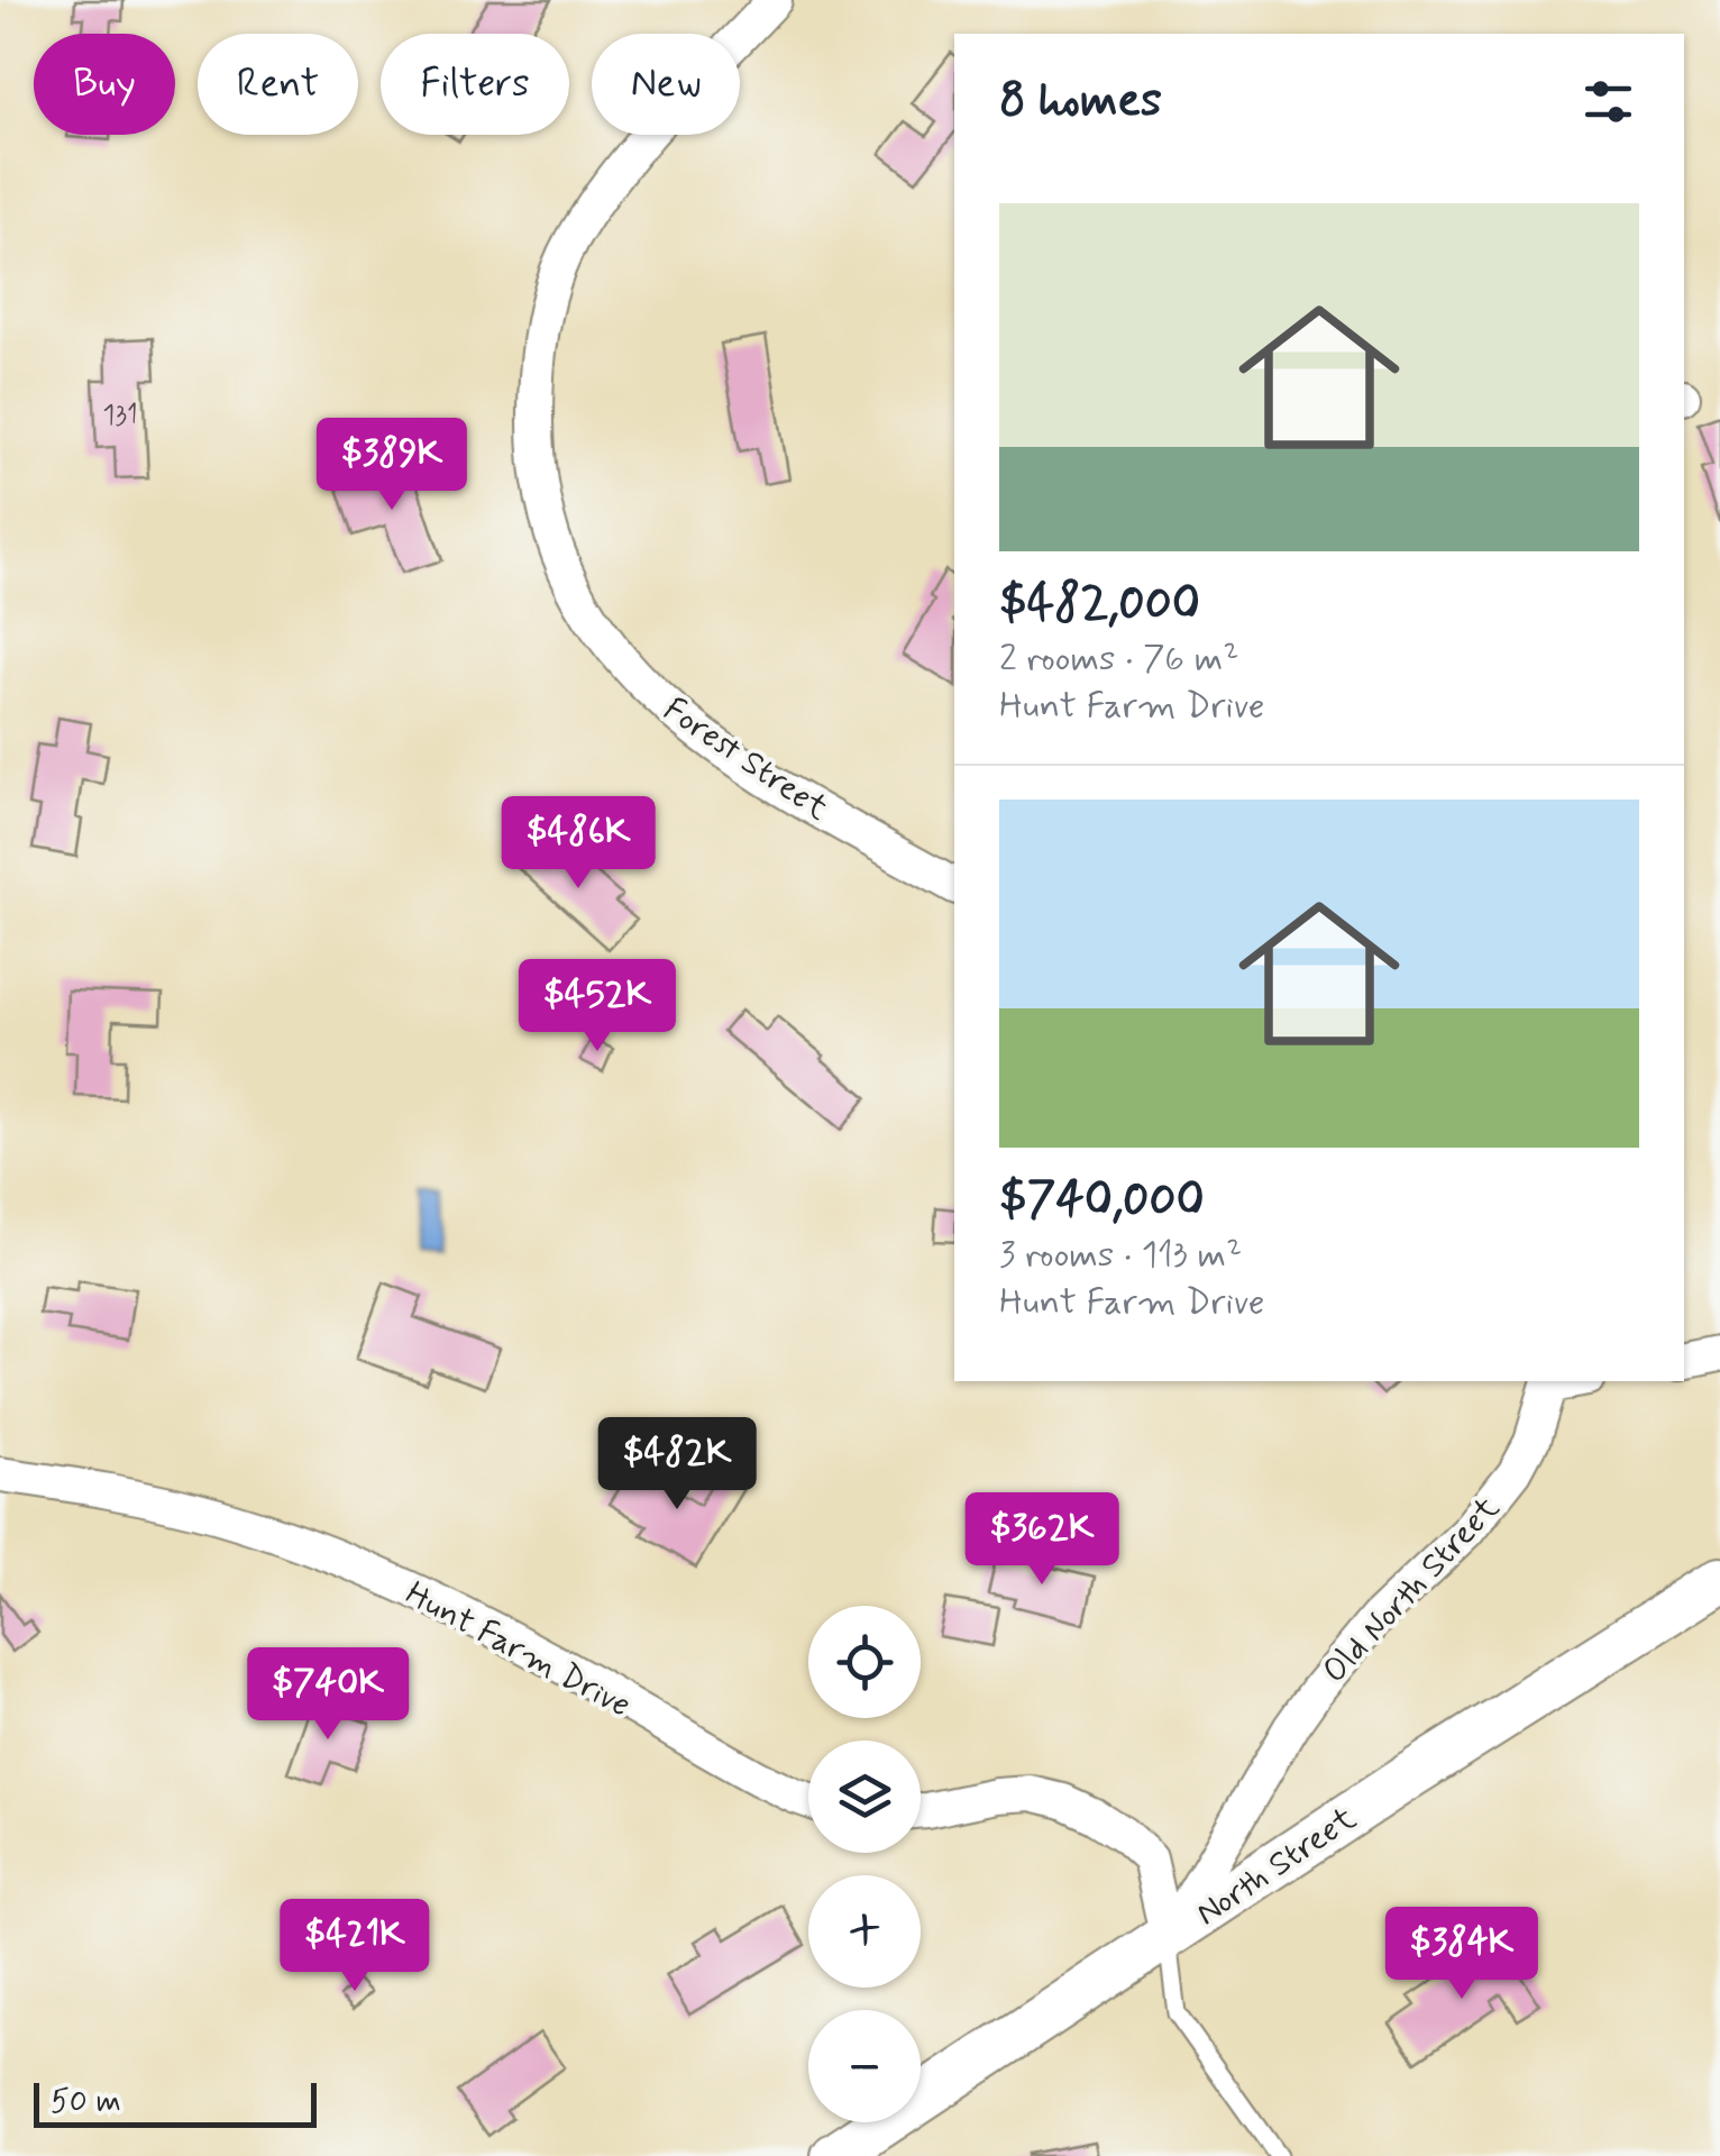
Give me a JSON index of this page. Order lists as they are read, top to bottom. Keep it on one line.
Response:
{"streets":{"street":["Forest Street","Old North Street","Hunt Farm Drive","North Street"]},"crossings":[["Old North Street","North Street"]],"house_numbers":["131"],"scale_bar":"50 m","page":{"chip":["Buy","Rent","Filters","New"],"heading":"8 homes","list":[{"name":"$482,000","note":"2 rooms · 76 m² · Hunt Farm Drive"},{"name":"$740,000","note":"3 rooms · 113 m² · Hunt Farm Drive"}],"price":["$389K","$486K","$452K","$482K","$362K","$740K","$421K","$384K"],"map_buttons":["+","−"],"scale":"50 m"}}
